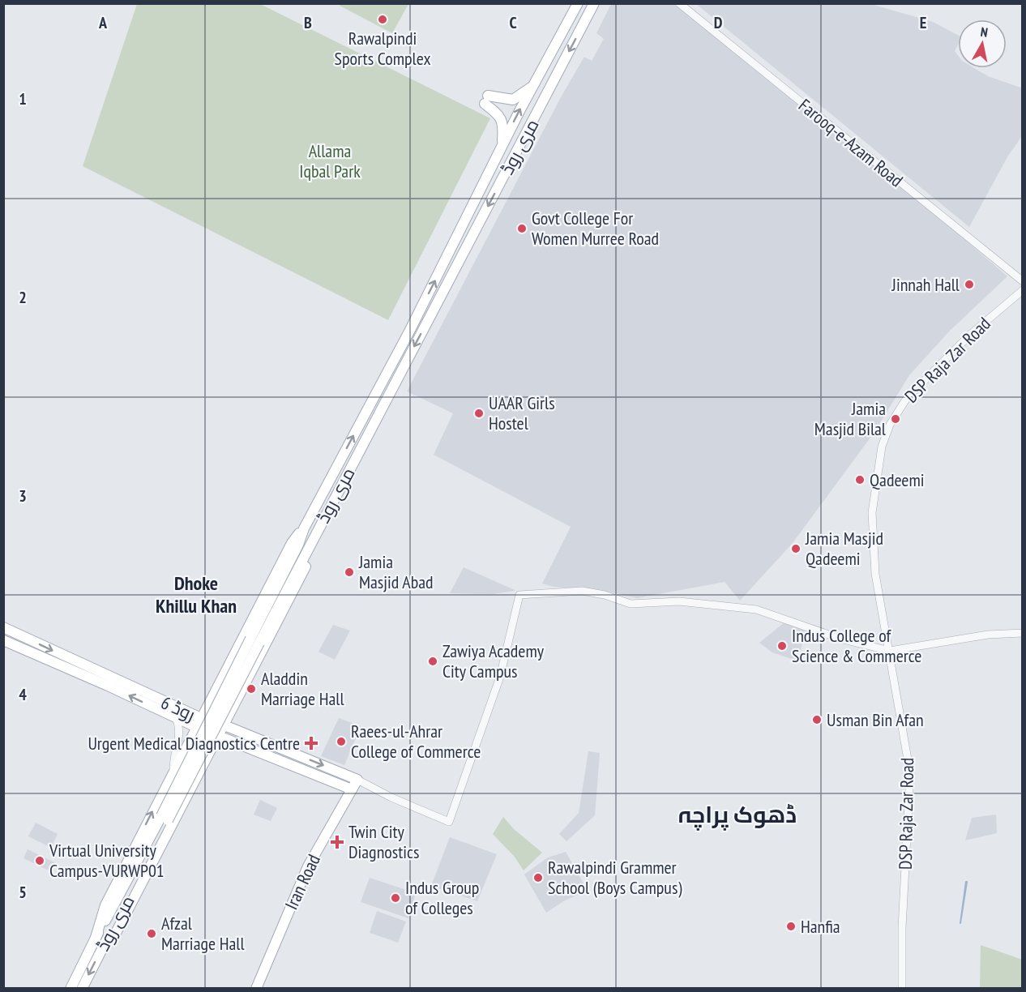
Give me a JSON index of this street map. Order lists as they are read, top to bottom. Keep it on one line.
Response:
{"streets":{"main road":["مری روڈ","روڈ 6","Iran Road"],"street":["Farooq-e-Azam Road","DSP Raja Zar Road"]},"crossings":[["روڈ 6","Iran Road"]],"districts":["Dhoke Khillu Khan","ڈھوک پراچہ"],"parks":["Allama Iqbal Park"],"places":{"other":["Rawalpindi Sports Complex","Govt College For Women Murree Road","Jinnah Hall","UAAR Girls Hostel","Jamia Masjid Bilal","Qadeemi","Jamia Masjid Qadeemi","Jamia Masjid Abad","Indus College of Science & Commerce","Zawiya Academy City Campus","Aladdin Marriage Hall","Usman Bin Afan","Raees-ul-Ahrar College of Commerce","Virtual University Campus-VURWP01","Rawalpindi Grammer School (Boys Campus)","Indus Group of Colleges","Hanfia","Afzal Marriage Hall"],"health":["Urgent Medical Diagnostics Centre","Twin City Diagnostics"]},"north":"top","grid":{"columns":["A","B","C","D","E"],"rows":["1","2","3","4","5"]}}
